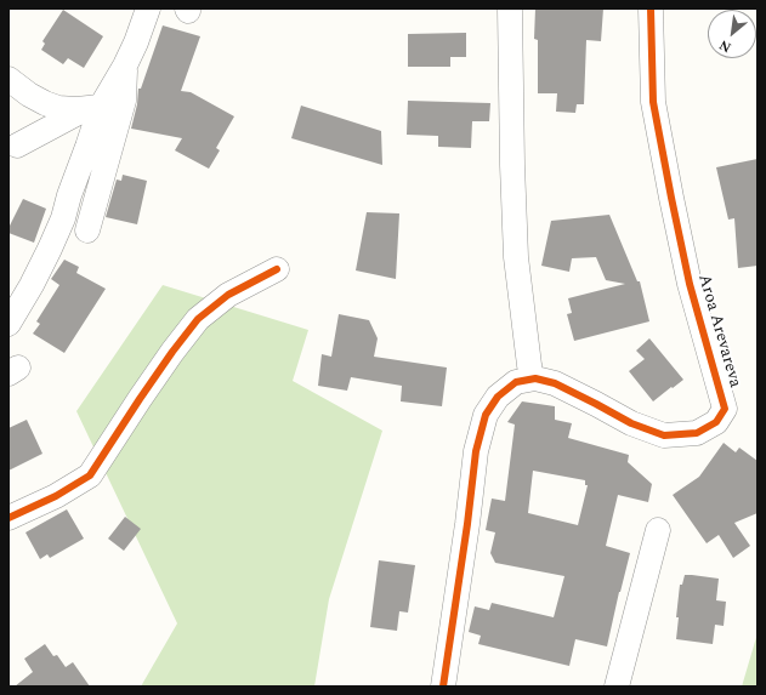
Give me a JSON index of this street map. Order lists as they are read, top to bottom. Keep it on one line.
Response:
{"streets":{"street":["Aroa Arevareva"]},"north":"bottom left"}
